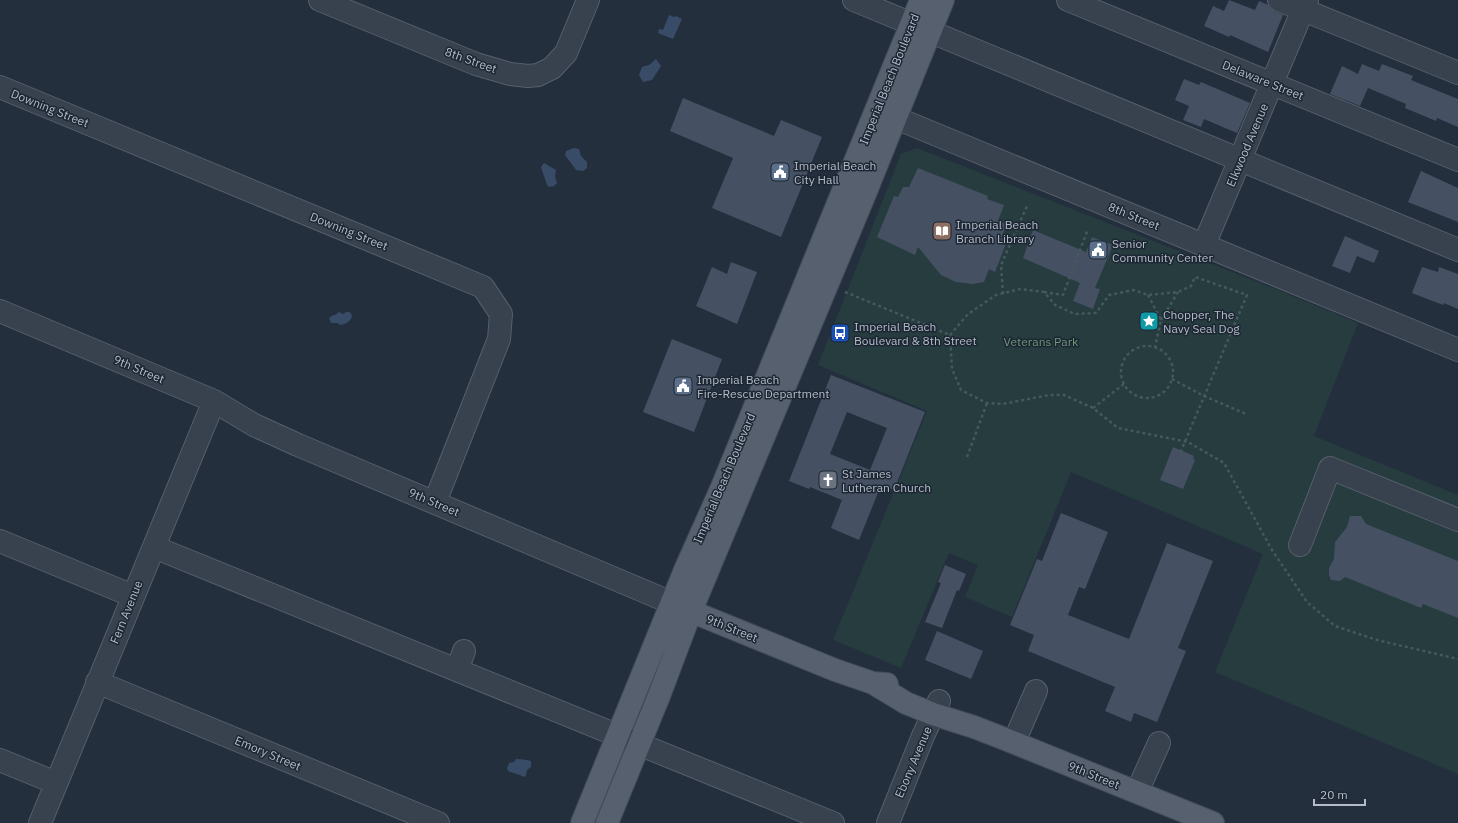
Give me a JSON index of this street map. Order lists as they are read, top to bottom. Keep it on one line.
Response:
{"streets":{"main road":["Imperial Beach Boulevard","9th Street"],"street":["8th Street","Delaware Street","Downing Street","Elkwood Avenue","Fern Avenue","Emory Street","Ebony Avenue"]},"crossings":[["8th Street","Imperial Beach Boulevard"],["8th Street","Elkwood Avenue"],["Imperial Beach Boulevard","9th Street"],["Delaware Street","Elkwood Avenue"],["Downing Street","9th Street"],["9th Street","Fern Avenue"],["9th Street","Ebony Avenue"],["Fern Avenue","Emory Street"]],"parks":["Veterans Park"],"places":{"public building":["Imperial Beach City Hall","Senior Community Center","Imperial Beach Fire-Rescue Department"],"library":["Imperial Beach Branch Library"],"place":["Chopper, The Navy Seal Dog"],"bus stop":["Imperial Beach Boulevard & 8th Street"],"church":["St James Lutheran Church"]},"scale_bar":"20 m"}
